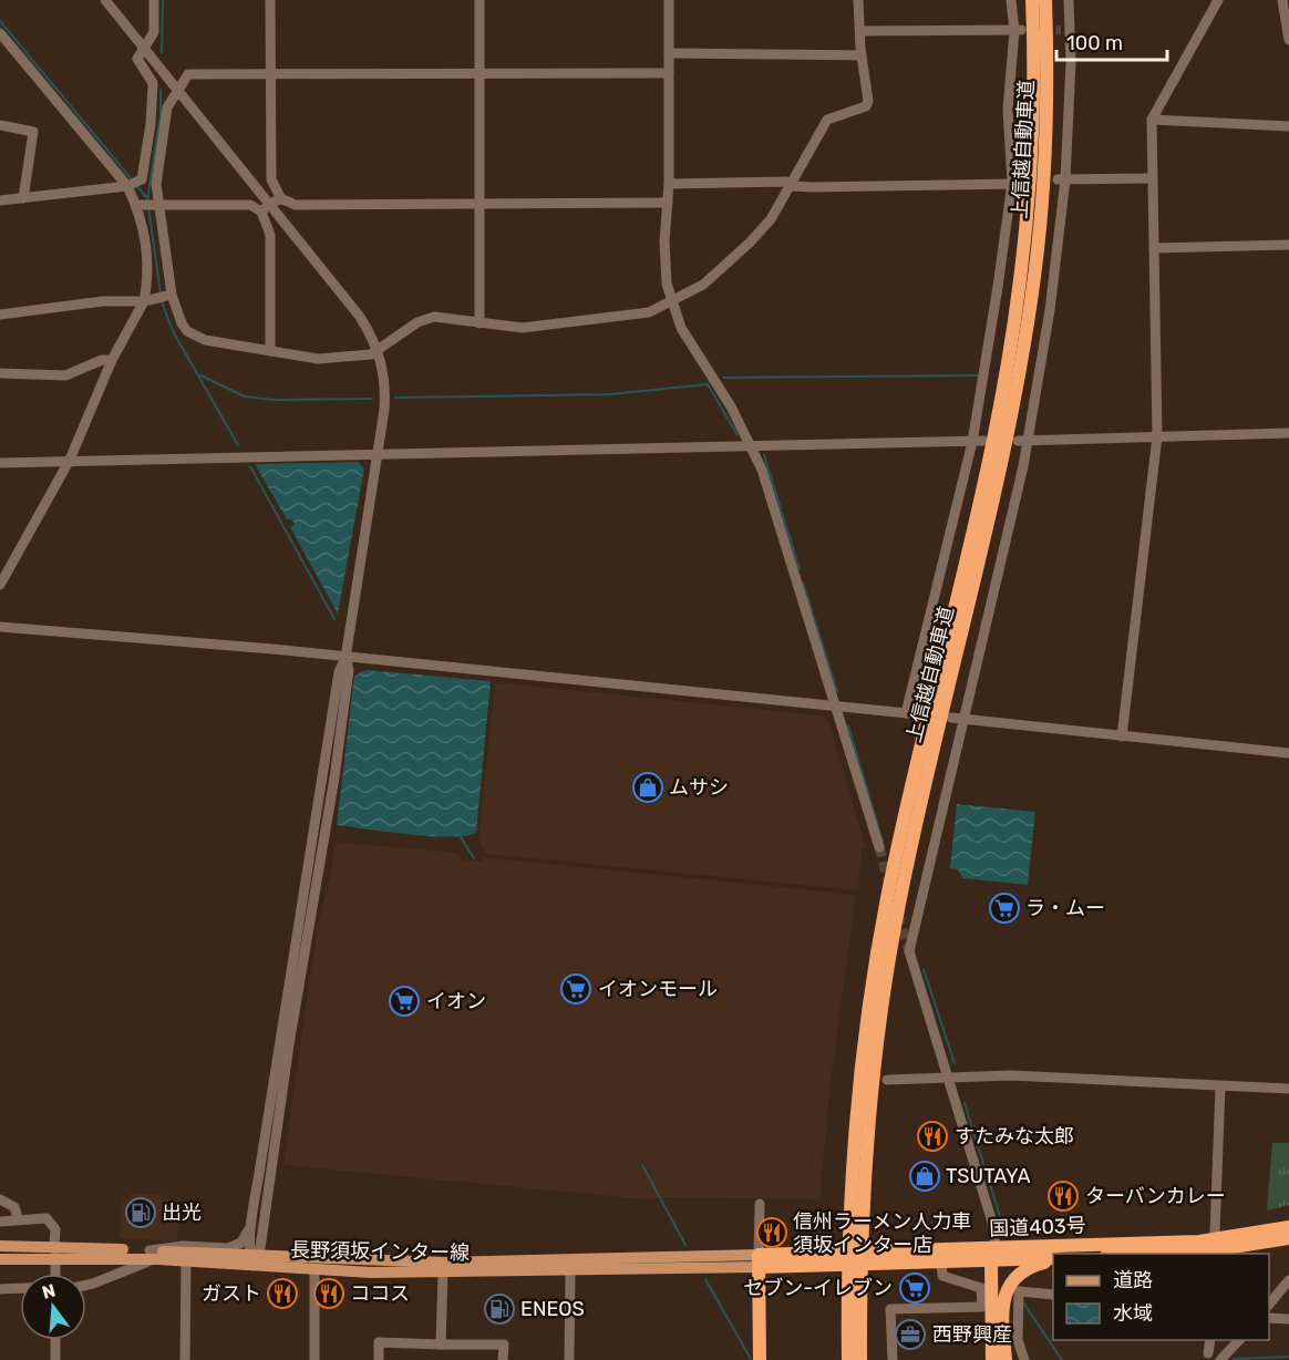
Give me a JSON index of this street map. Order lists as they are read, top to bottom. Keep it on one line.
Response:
{"streets":{"highway":["上信越自動車道","国道403号"],"main road":["長野須坂インター線"]},"crossings":[["国道403号","長野須坂インター線"]],"places":{"shop":["ムサシ","TSUTAYA"],"supermarket":["ラ・ムー","イオンモール","イオン","セブン-イレブン"],"restaurant":["すたみな太郎","ターバンカレー","信州ラーメン人力車 須坂インター店","ガスト","ココス"],"fuel station":["出光","ENEOS"],"office":["西野興産"]},"legend":["道路","水域"],"scale_bar":"100 m","north":"top"}
